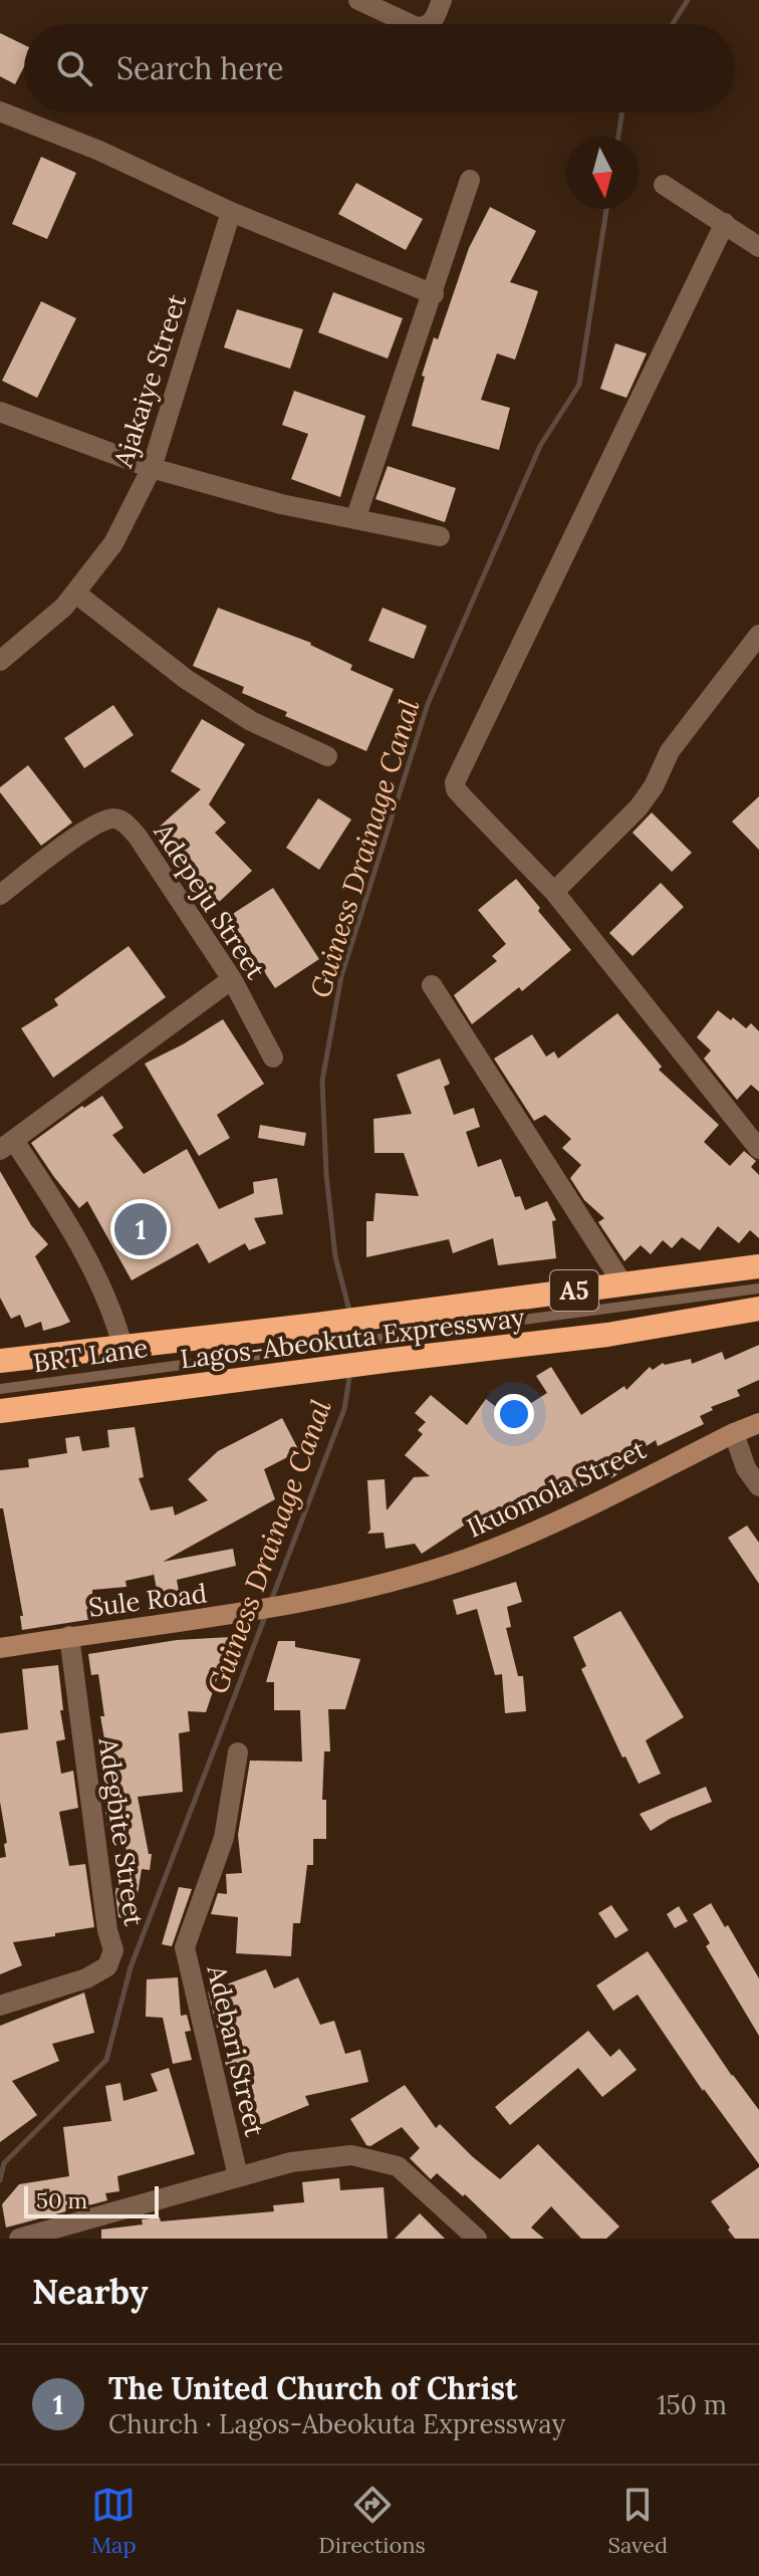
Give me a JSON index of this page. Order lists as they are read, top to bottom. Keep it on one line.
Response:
{"streets":{"highway":["A5","Lagos-Abeokuta Expressway"],"street":["Ajakaiye Street","Adepeju Street","Ikuomola Street","Sule Road","Adegbite Street","Adebari Street"],"lane":["BRT Lane"]},"crossings":[["Lagos-Abeokuta Expressway","BRT Lane"],["Ikuomola Street","Sule Road"],["Sule Road","Adegbite Street"]],"water":["Guiness Drainage Canal"],"scale_bar":"50 m","north":"bottom","page":{"search":"Search here","pins":"1","scale":"50 m","heading":"Nearby","list":[{"mark":"1","name":"The United Church of Christ","note":"Church · Lagos-Abeokuta Expressway","value":"150 m"}],"nav":["Map","Directions","Saved"]}}
